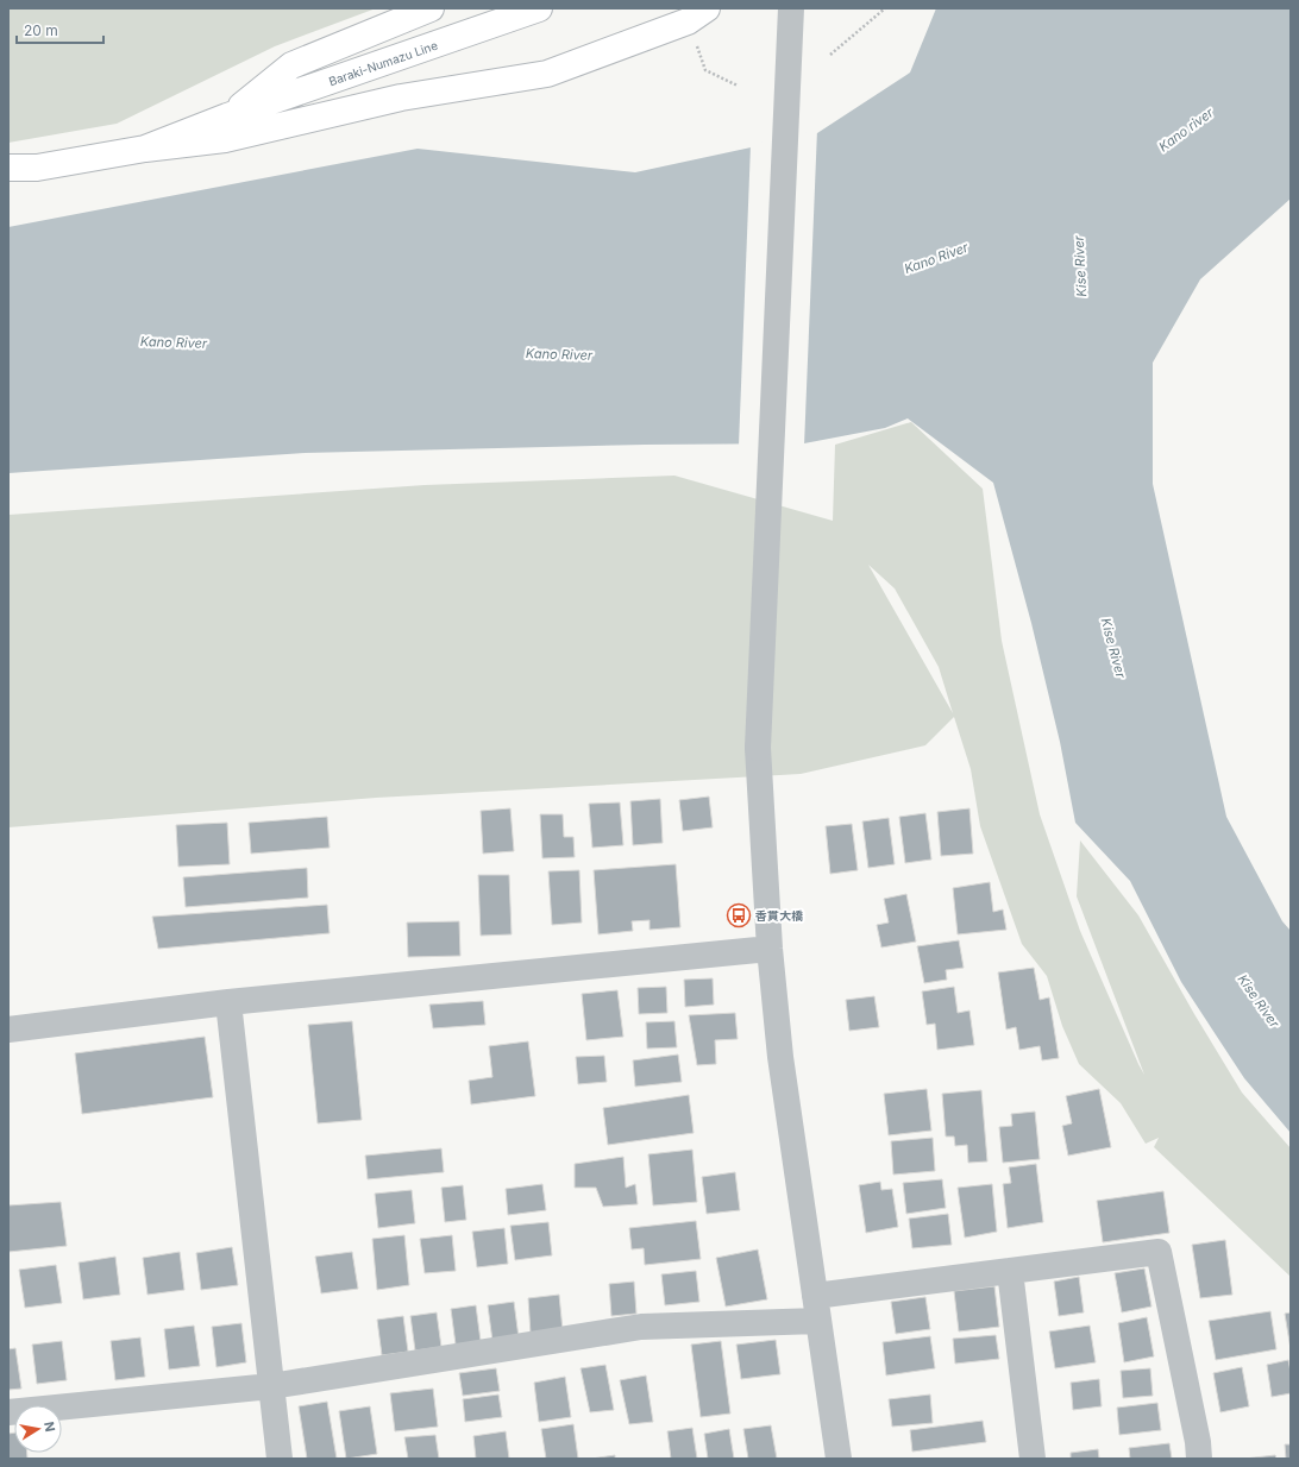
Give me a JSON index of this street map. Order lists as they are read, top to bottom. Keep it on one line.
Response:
{"streets":{"main road":["Baraki-Numazu Line"]},"water":["Kano river","Kano River","Kise River"],"places":{"bus stop":["香貫大橋"]},"scale_bar":"20 m","north":"right"}
